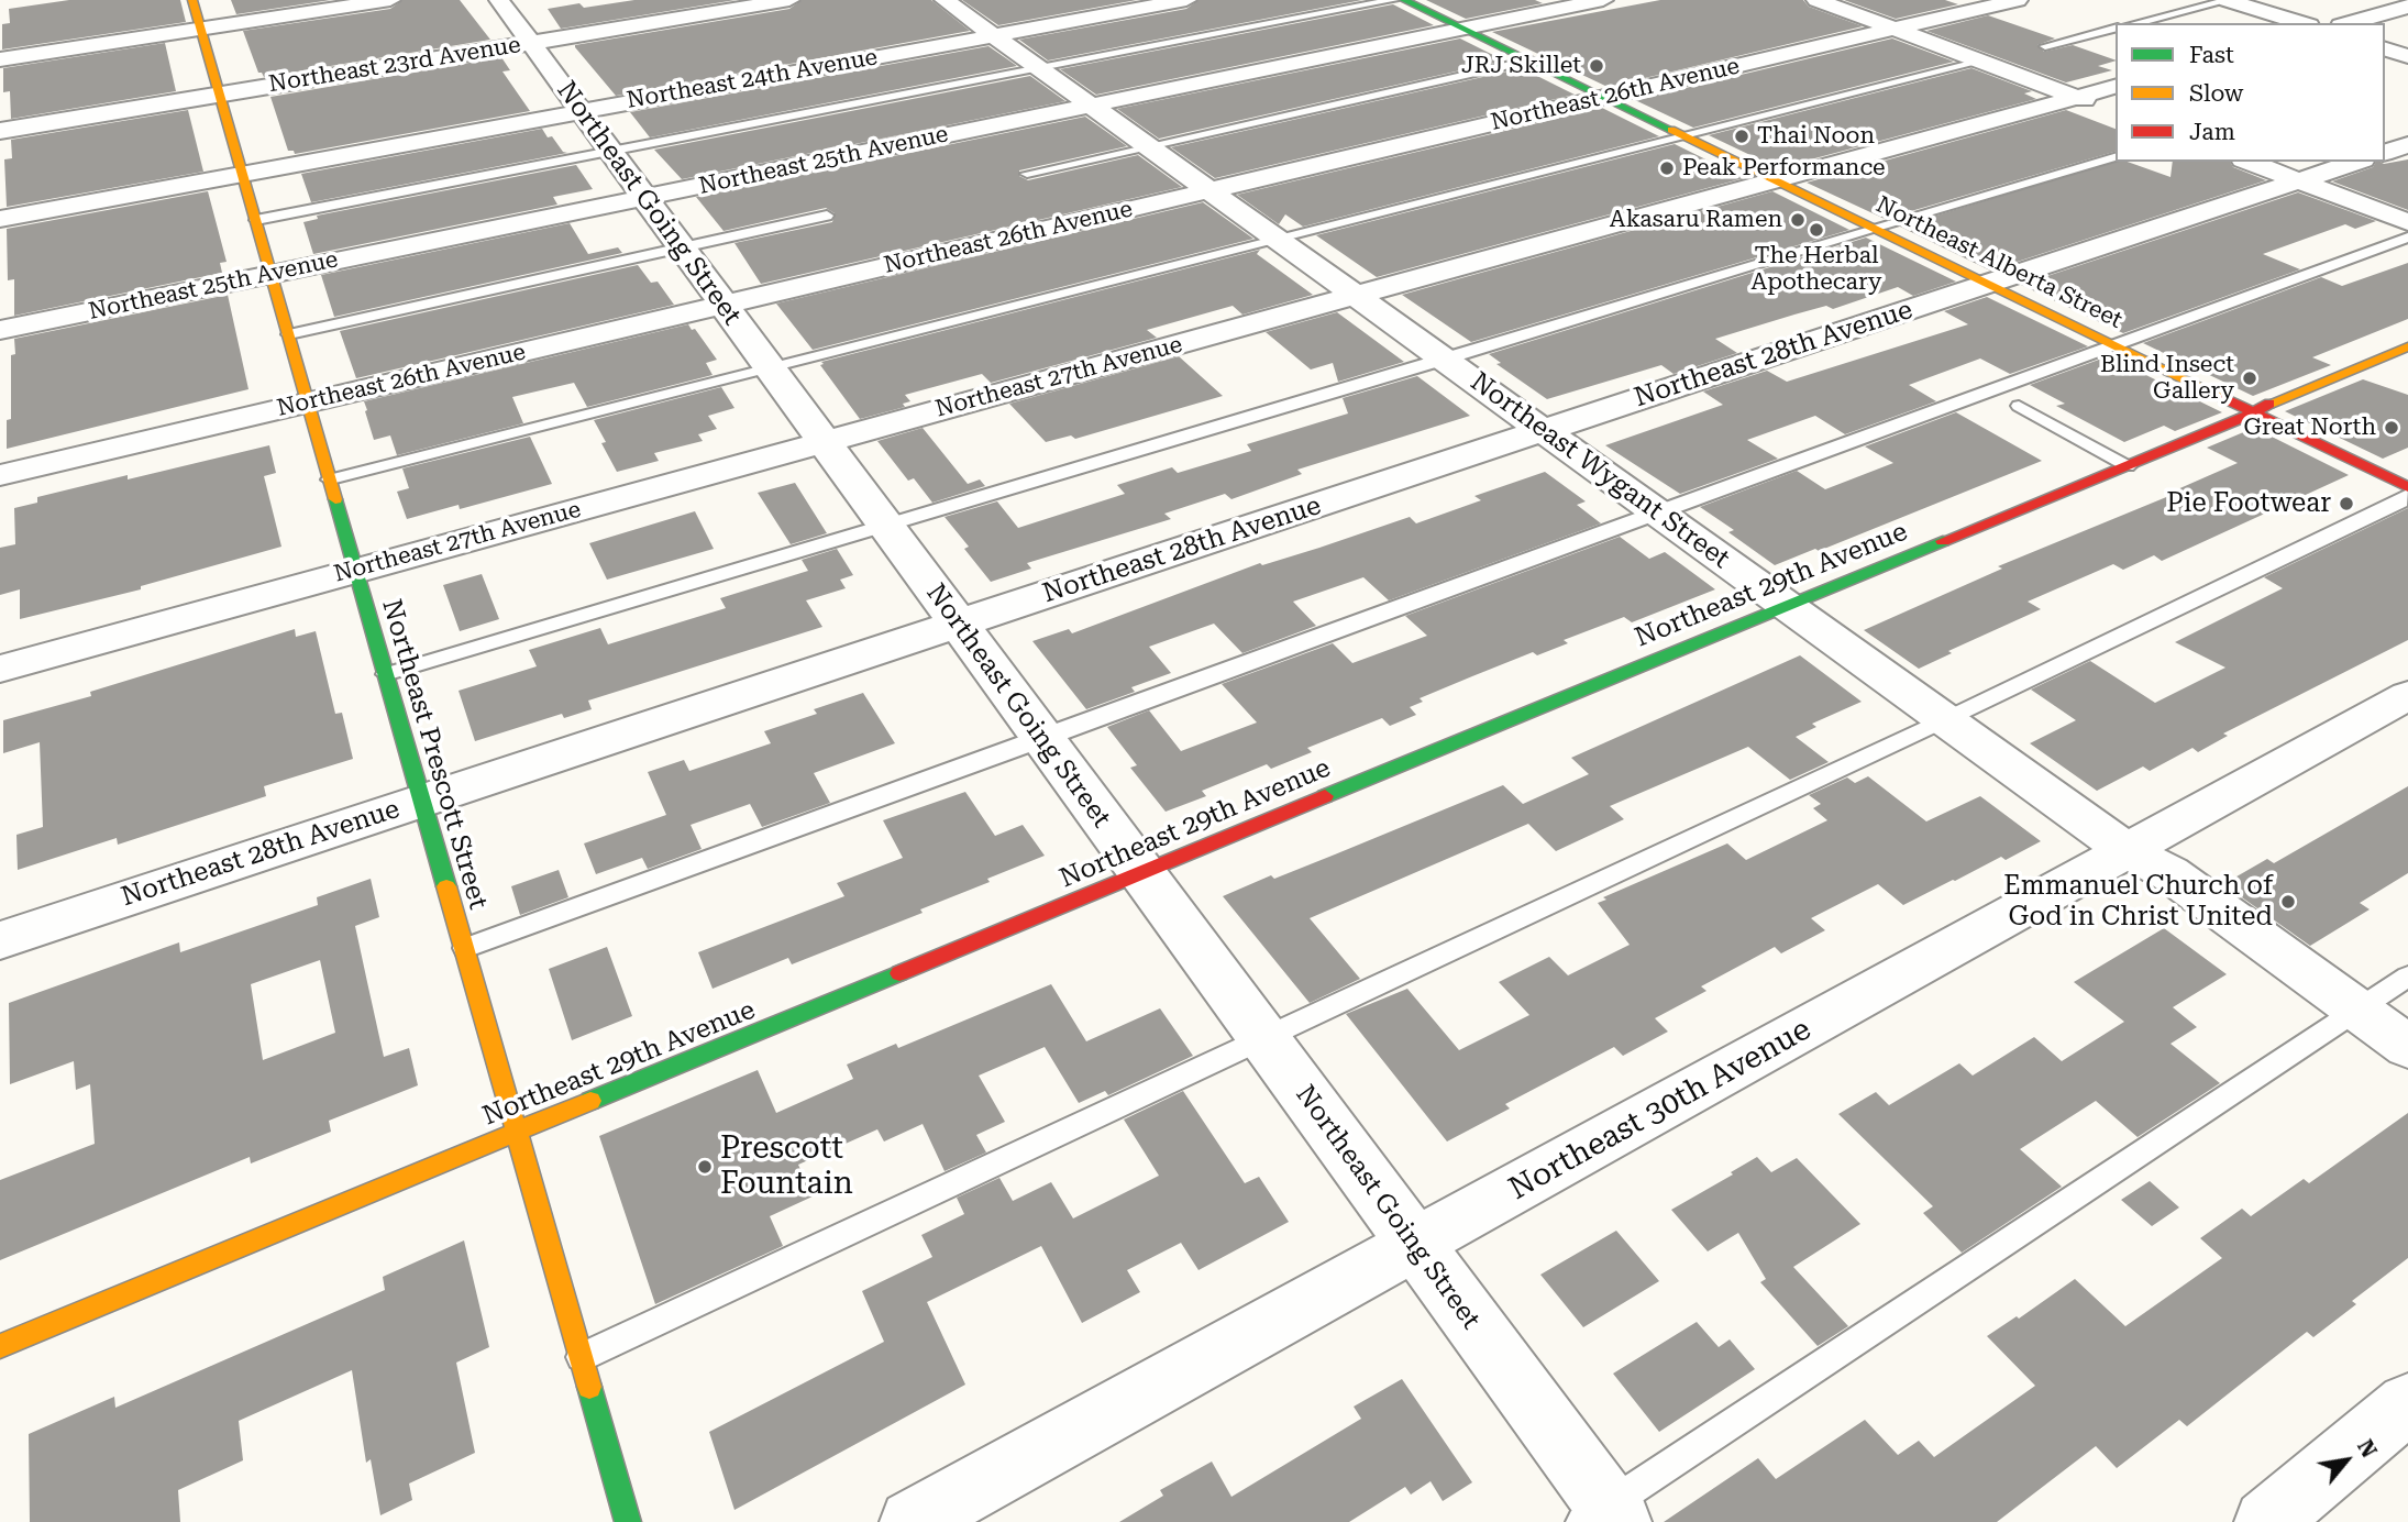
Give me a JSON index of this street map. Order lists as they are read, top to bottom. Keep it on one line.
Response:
{"streets":{"street":["Northeast 23rd Avenue","Northeast 24th Avenue","Northeast 26th Avenue","Northeast 25th Avenue","Northeast Going Street","Northeast Alberta Street","Northeast 28th Avenue","Northeast 27th Avenue","Northeast Wygant Street","Northeast 29th Avenue","Northeast Prescott Street","Northeast 30th Avenue"]},"crossings":[["Northeast 23rd Avenue","Northeast Going Street"],["Northeast 23rd Avenue","Northeast Prescott Street"],["Northeast 24th Avenue","Northeast Going Street"],["Northeast 24th Avenue","Northeast Wygant Street"],["Northeast 24th Avenue","Northeast Prescott Street"],["Northeast 26th Avenue","Northeast Going Street"],["Northeast 26th Avenue","Northeast Alberta Street"],["Northeast 26th Avenue","Northeast Wygant Street"],["Northeast 26th Avenue","Northeast Prescott Street"],["Northeast 25th Avenue","Northeast Going Street"],["Northeast 25th Avenue","Northeast Alberta Street"],["Northeast 25th Avenue","Northeast Wygant Street"],["Northeast 25th Avenue","Northeast Prescott Street"],["Northeast Going Street","Northeast 28th Avenue"],["Northeast Going Street","Northeast 27th Avenue"],["Northeast Going Street","Northeast 29th Avenue"],["Northeast Going Street","Northeast 30th Avenue"],["Northeast Alberta Street","Northeast 28th Avenue"],["Northeast Alberta Street","Northeast 27th Avenue"],["Northeast Alberta Street","Northeast 29th Avenue"],["Northeast 28th Avenue","Northeast Wygant Street"],["Northeast 28th Avenue","Northeast Prescott Street"],["Northeast 27th Avenue","Northeast Wygant Street"],["Northeast 27th Avenue","Northeast Prescott Street"],["Northeast Wygant Street","Northeast 29th Avenue"],["Northeast Wygant Street","Northeast 30th Avenue"],["Northeast 29th Avenue","Northeast Prescott Street"]],"places":["JRJ Skillet","Thai Noon","Peak Performance","Akasaru Ramen","The Herbal Apothecary","Blind Insect Gallery","Great North","Pie Footwear","Emmanuel Church of God in Christ United","Prescott Fountain"],"legend":["Fast","Slow","Jam"],"north":"top right"}
